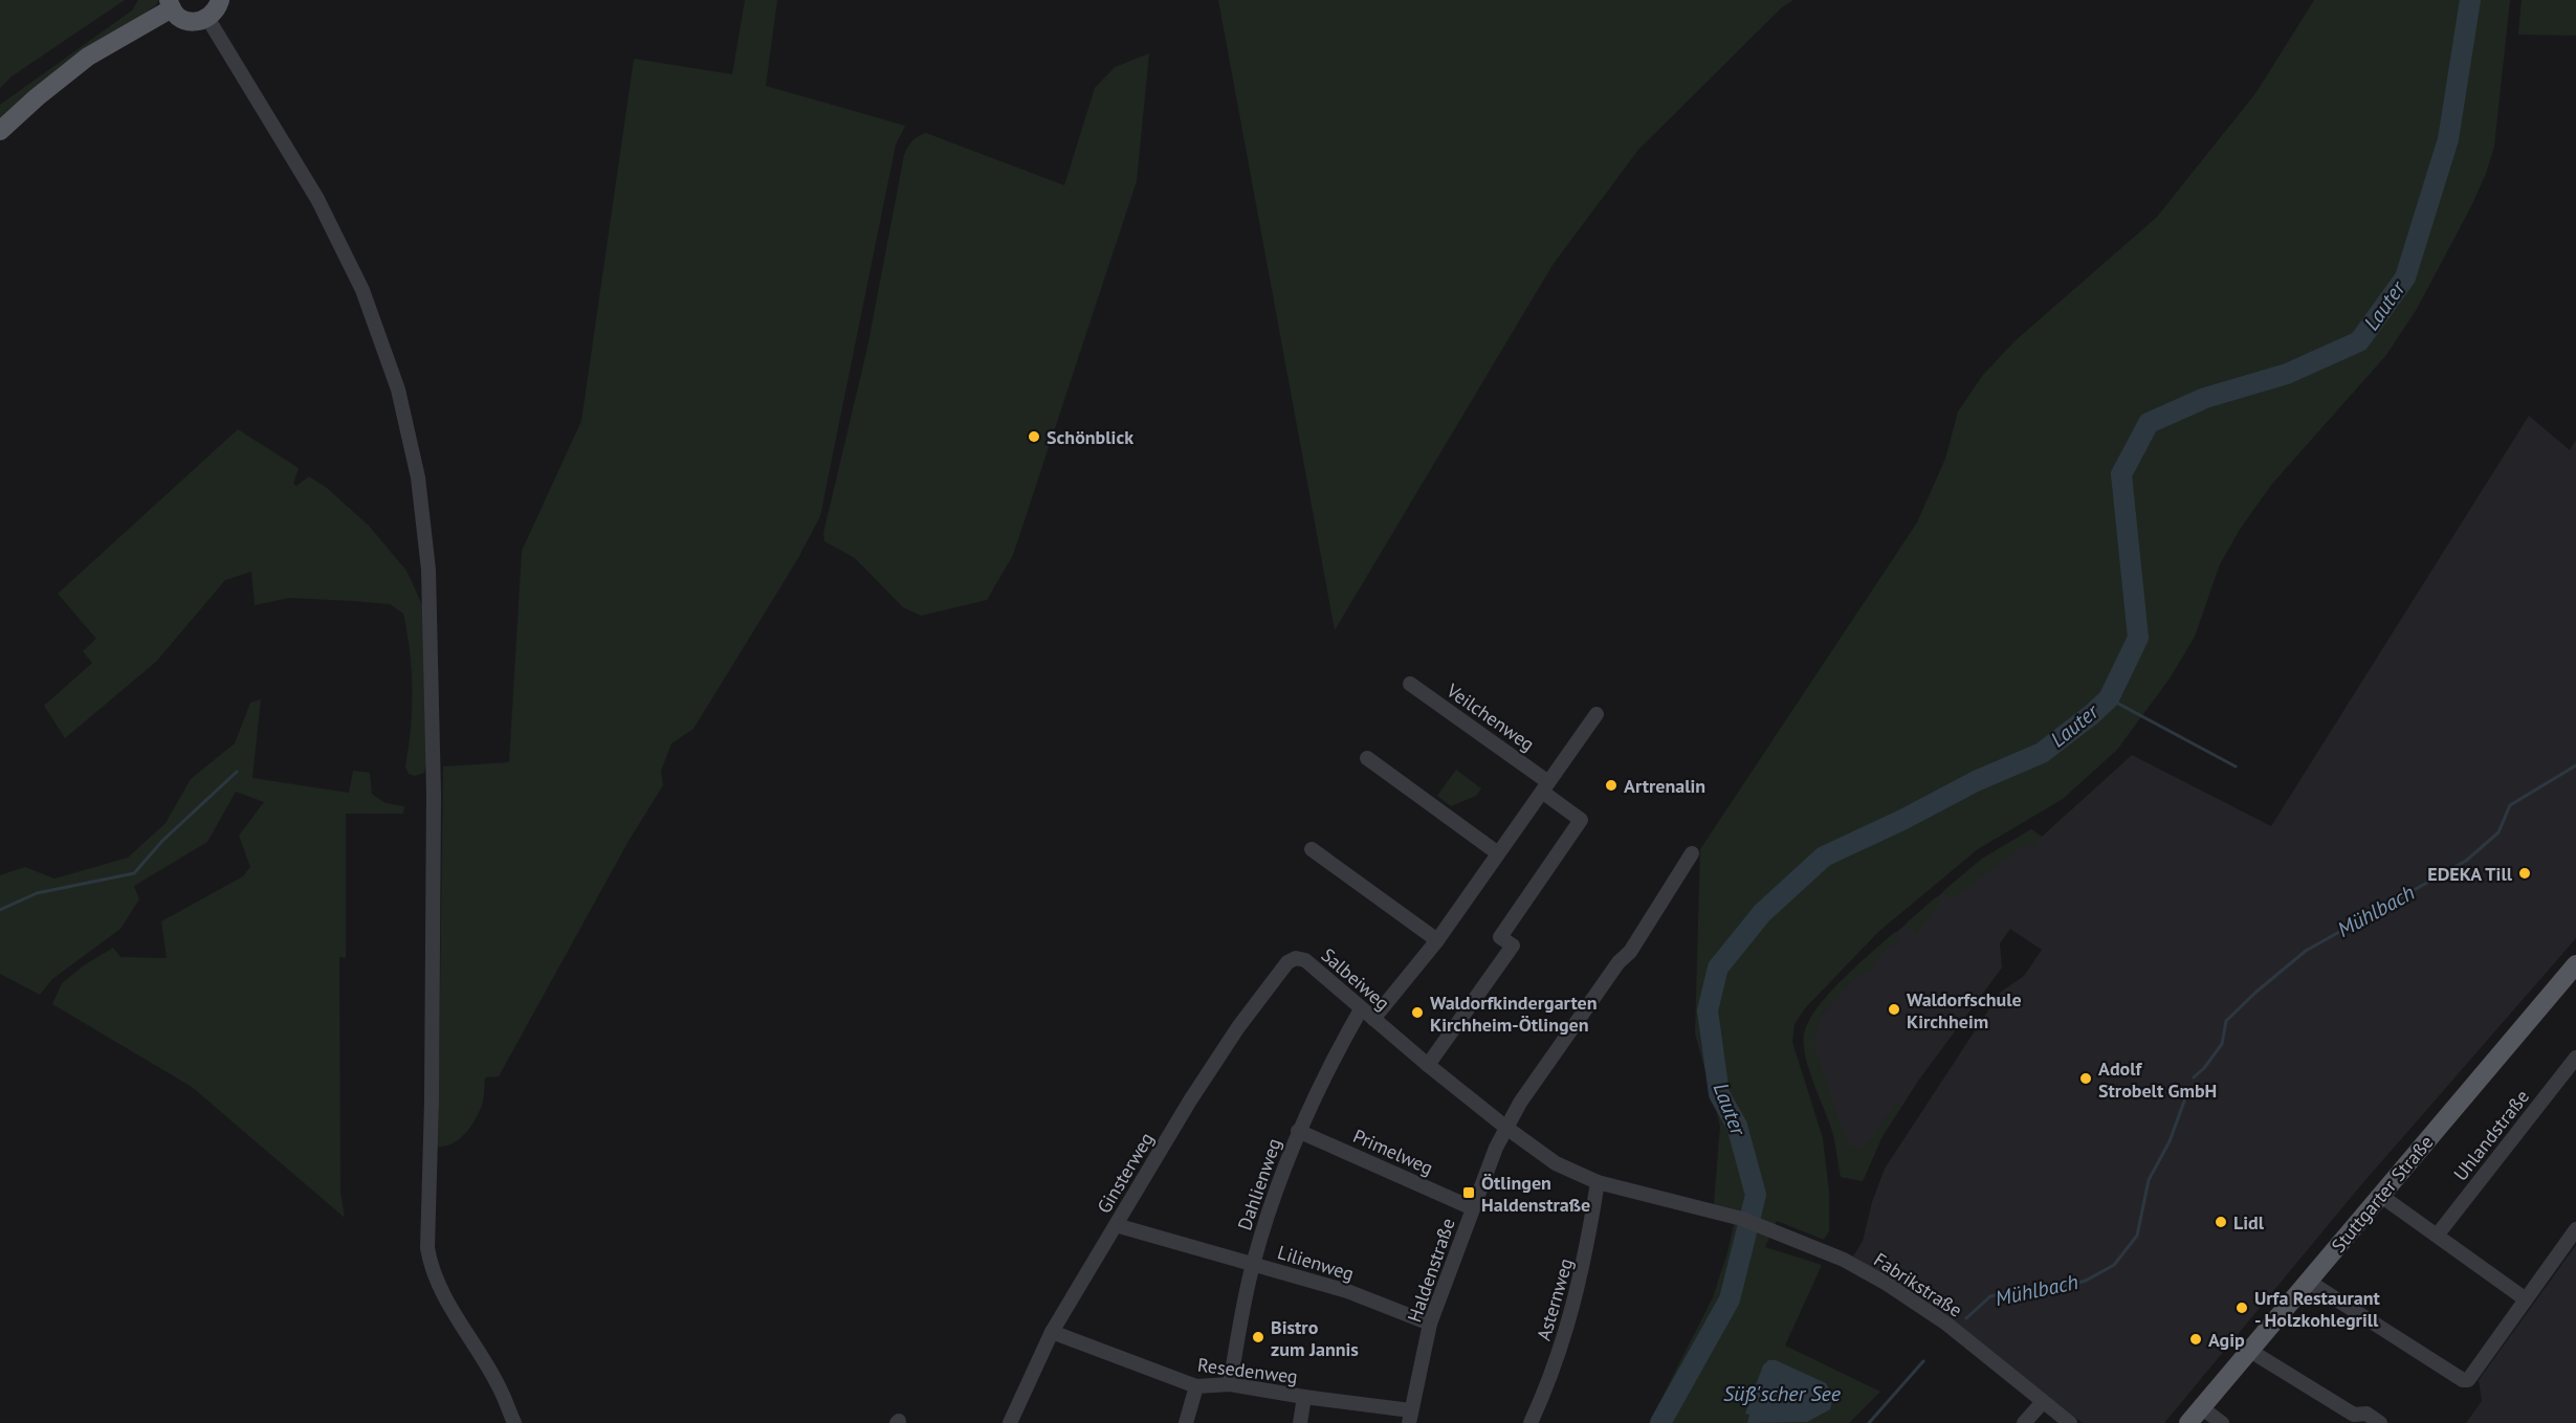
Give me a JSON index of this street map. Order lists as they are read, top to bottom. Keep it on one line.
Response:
{"streets":{"main road":["Stuttgarter Straße"],"street":["Veilchenweg","Salbeiweg","Uhlandstraße","Primelweg","Ginsterweg","Dahlienweg","Lilienweg","Haldenstraße","Fabrikstraße","Asternweg","Resedenweg"]},"crossings":[["Veilchenweg","Salbeiweg"],["Salbeiweg","Ginsterweg"],["Salbeiweg","Dahlienweg"],["Salbeiweg","Haldenstraße"],["Primelweg","Dahlienweg"],["Primelweg","Haldenstraße"],["Ginsterweg","Lilienweg"],["Ginsterweg","Resedenweg"],["Dahlienweg","Lilienweg"],["Dahlienweg","Resedenweg"],["Lilienweg","Haldenstraße"],["Haldenstraße","Resedenweg"],["Fabrikstraße","Asternweg"]],"water":["Lauter","Mühlbach","Süß'scher See"],"places":{"other":["Schönblick","Artrenalin","EDEKA Till","Waldorfschule Kirchheim","Waldorfkindergarten Kirchheim-Ötlingen","Adolf Strobelt GmbH","Lidl","Urfa Restaurant - Holzkohlegrill","Bistro zum Jannis","Agip"],"transit":["Ötlingen Haldenstraße"]}}
